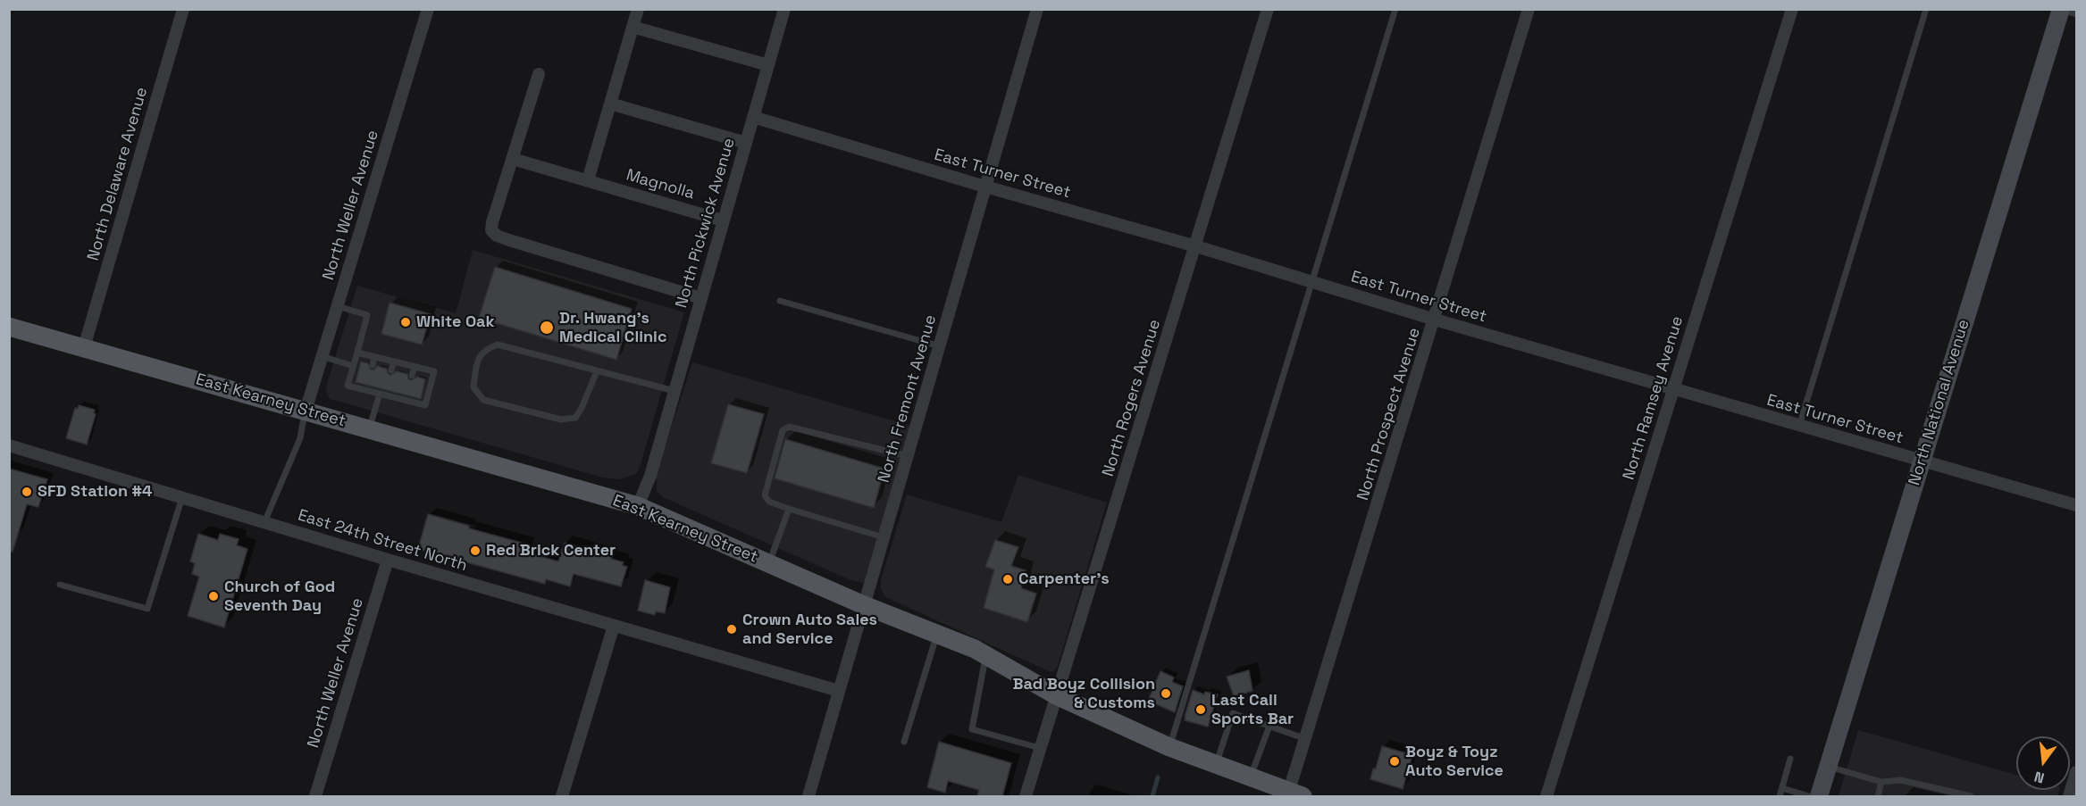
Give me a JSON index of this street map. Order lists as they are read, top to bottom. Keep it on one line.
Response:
{"streets":{"main road":["East Kearney Street","North National Avenue"],"street":["North Delaware Avenue","East Turner Street","Magnolla","North Weller Avenue","North Pickwick Avenue","North Rogers Avenue","North Ramsey Avenue","North Fremont Avenue","North Prospect Avenue","East 24th Street North"]},"crossings":[["North Delaware Avenue","East Kearney Street"],["East Turner Street","North Pickwick Avenue"],["East Turner Street","North Rogers Avenue"],["East Turner Street","North Ramsey Avenue"],["East Turner Street","North Fremont Avenue"],["East Turner Street","North National Avenue"],["East Turner Street","North Prospect Avenue"],["Magnolla","North Pickwick Avenue"],["North Weller Avenue","East Kearney Street"],["North Weller Avenue","East 24th Street North"],["North Pickwick Avenue","East Kearney Street"],["North Rogers Avenue","East Kearney Street"],["North Fremont Avenue","East Kearney Street"],["North Fremont Avenue","East 24th Street North"],["East Kearney Street","North Prospect Avenue"]],"places":["White Oak","Dr. Hwang's Medical Clinic","SFD Station #4","Red Brick Center","Carpenter's","Church of God Seventh Day","Crown Auto Sales and Service","Bad Boyz Collision & Customs","Last Call Sports Bar","Boyz & Toyz Auto Service"],"north":"bottom"}
